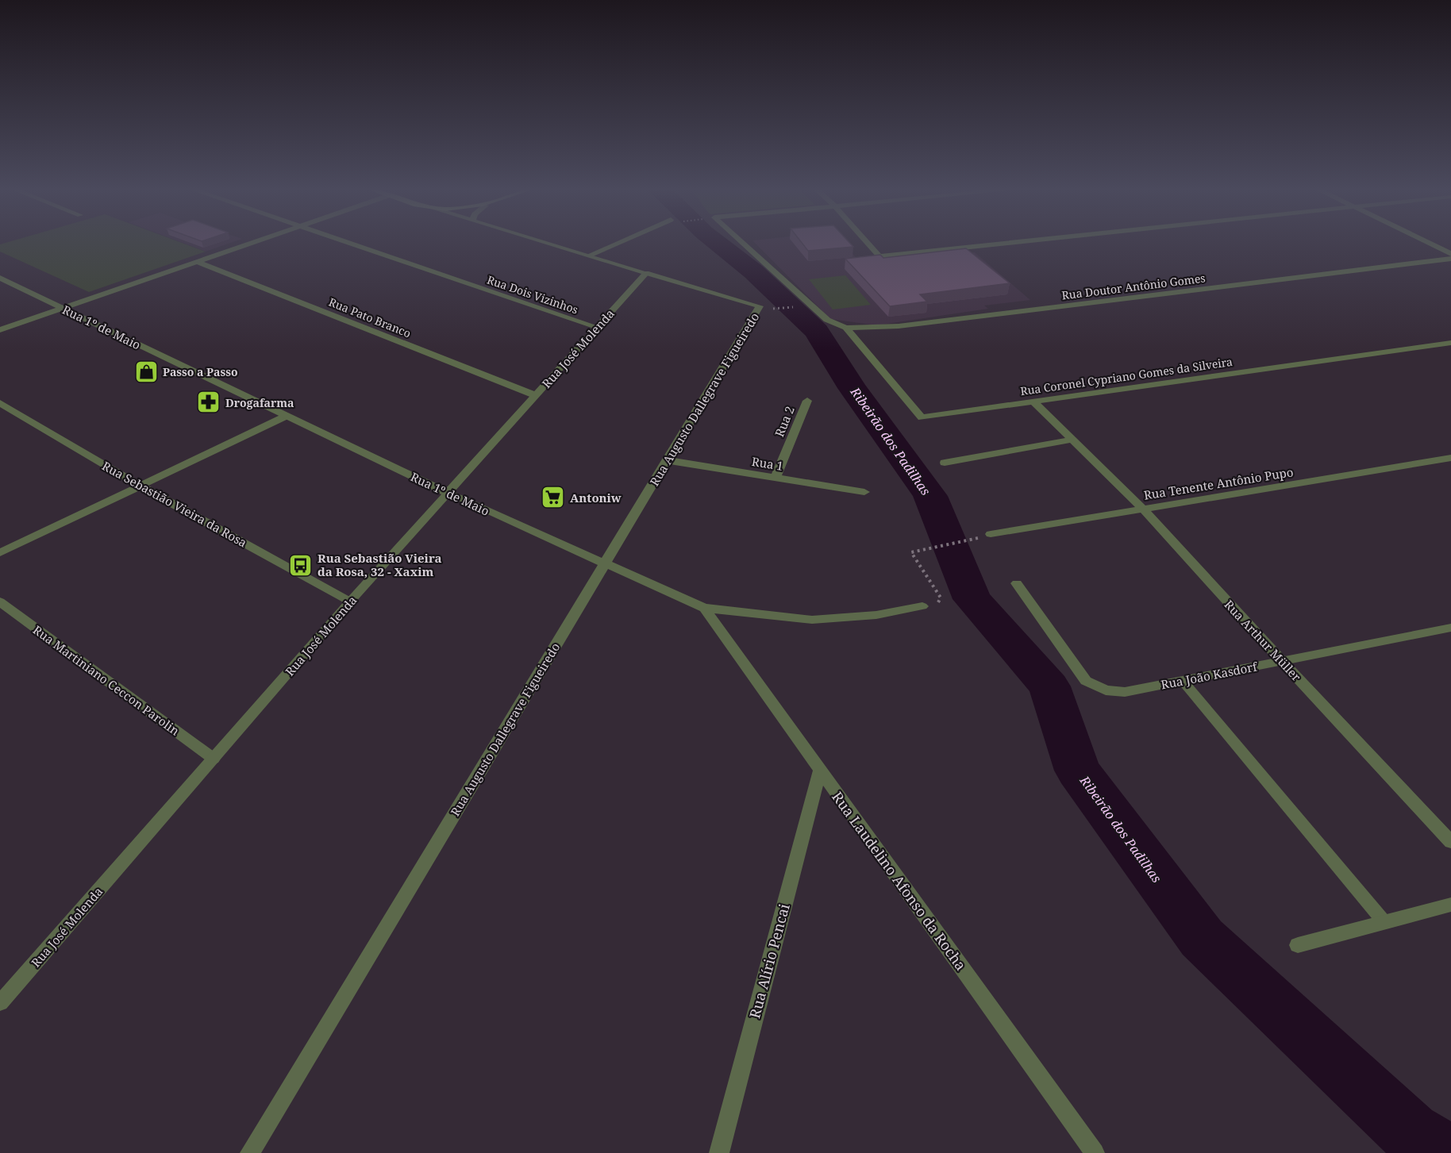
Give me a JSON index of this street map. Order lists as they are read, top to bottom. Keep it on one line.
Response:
{"streets":{"street":["Rua Doutor Antônio Gomes","Rua Dois Vizinhos","Rua Pato Branco","Rua 1º de Maio","Rua José Molenda","Rua Coronel Cypriano Gomes da Silveira","Rua Augusto Dallegrave Figueiredo","Rua 2","Rua 1","Rua Tenente Antônio Pupo","Rua Sebastião Vieira da Rosa","Rua Arthur Müller","Rua João Kasdorf","Rua Martiniano Ceccon Parolin","Rua Laudelino Afonso da Rocha","Rua Alírio Pencai"]},"crossings":[["Rua Doutor Antônio Gomes","Rua Coronel Cypriano Gomes da Silveira"],["Rua Dois Vizinhos","Rua José Molenda"],["Rua Pato Branco","Rua José Molenda"],["Rua 1º de Maio","Rua José Molenda"],["Rua 1º de Maio","Rua Augusto Dallegrave Figueiredo"],["Rua 1º de Maio","Rua Laudelino Afonso da Rocha"],["Rua José Molenda","Rua Augusto Dallegrave Figueiredo"],["Rua José Molenda","Rua Sebastião Vieira da Rosa"],["Rua José Molenda","Rua Martiniano Ceccon Parolin"],["Rua Coronel Cypriano Gomes da Silveira","Rua Arthur Müller"],["Rua Augusto Dallegrave Figueiredo","Rua 1"],["Rua 2","Rua 1"],["Rua Tenente Antônio Pupo","Rua Arthur Müller"],["Rua Arthur Müller","Rua João Kasdorf"],["Rua Laudelino Afonso da Rocha","Rua Alírio Pencai"]],"water":["Ribeirão dos Padilhas"],"places":{"shop":["Passo a Passo"],"pharmacy":["Drogafarma"],"supermarket":["Antoniw"],"bus stop":["Rua Sebastião Vieira da Rosa, 32 - Xaxim"]}}
